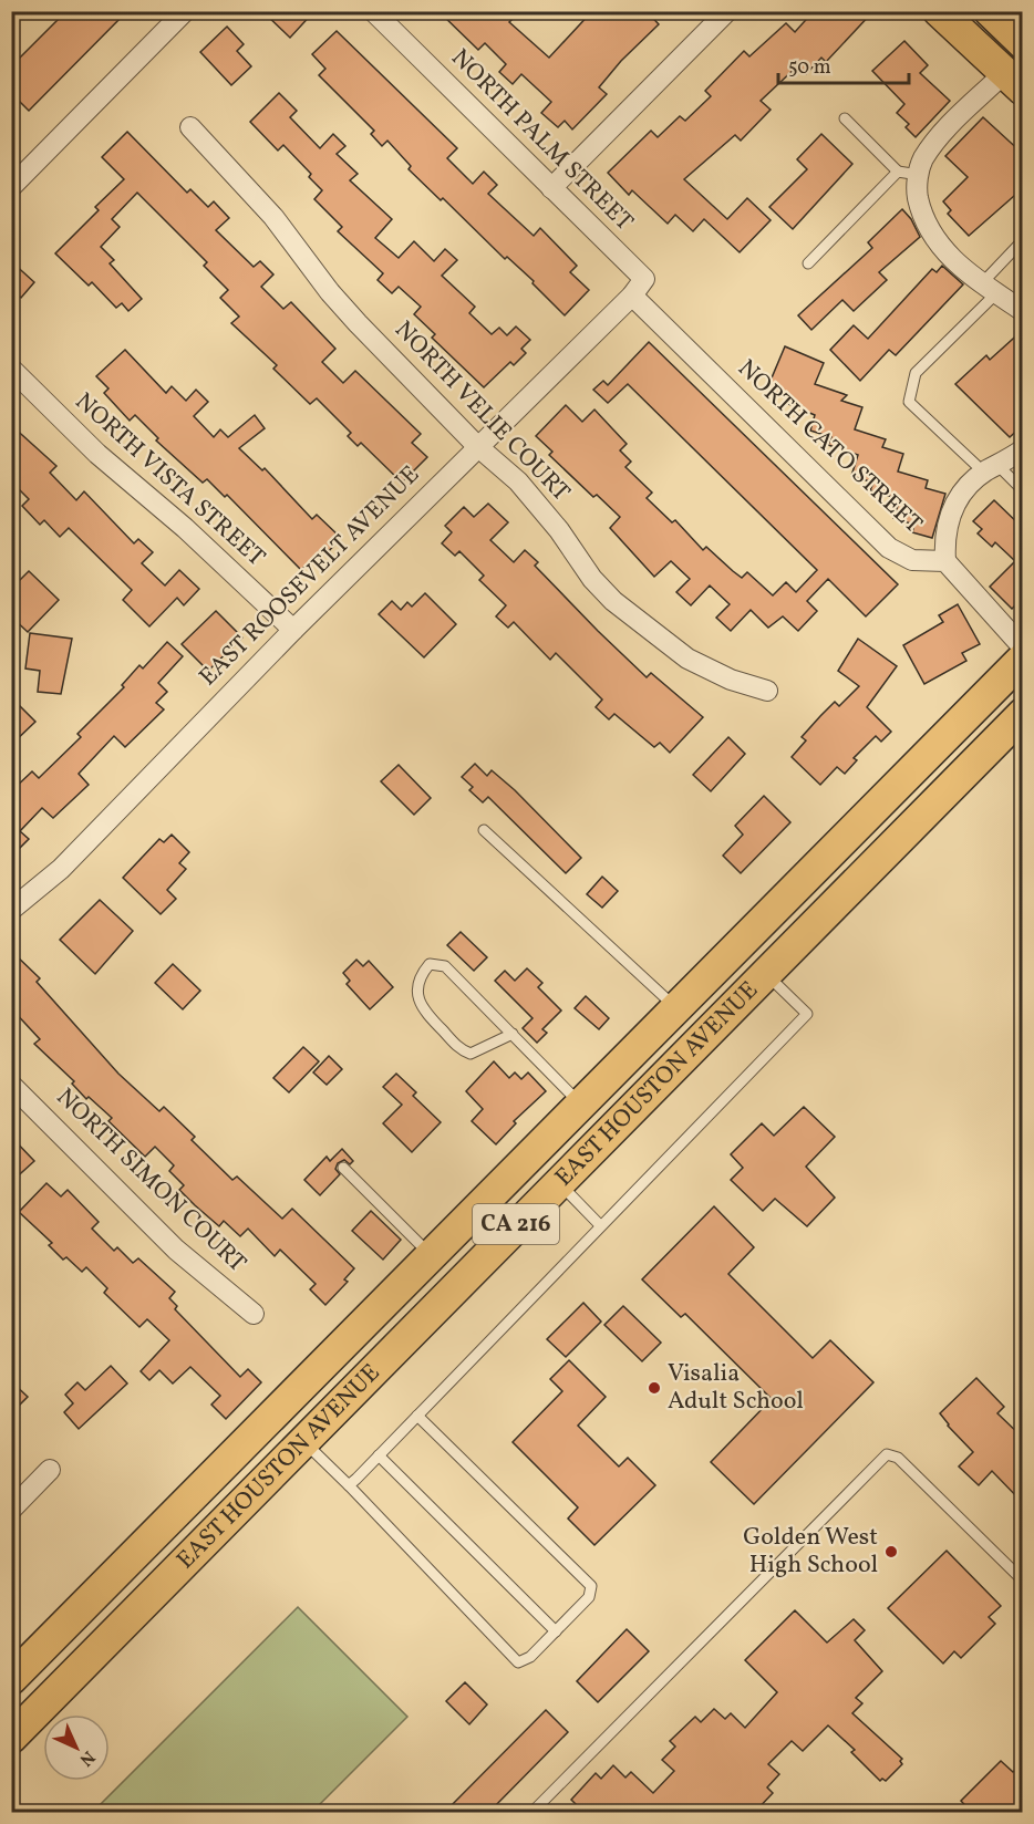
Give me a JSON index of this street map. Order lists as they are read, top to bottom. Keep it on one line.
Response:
{"streets":{"main road":["EAST HOUSTON AVENUE","CA 216"],"street":["NORTH PALM STREET","NORTH VELIE COURT","NORTH CATO STREET","NORTH VISTA STREET","EAST ROOSEVELT AVENUE","NORTH SIMON COURT"]},"crossings":[["NORTH PALM STREET","EAST ROOSEVELT AVENUE"],["NORTH VELIE COURT","EAST ROOSEVELT AVENUE"],["NORTH CATO STREET","EAST ROOSEVELT AVENUE"],["NORTH VISTA STREET","EAST ROOSEVELT AVENUE"]],"places":["Visalia Adult School","Golden West High School"],"scale_bar":"50 m","north":"bottom right"}
